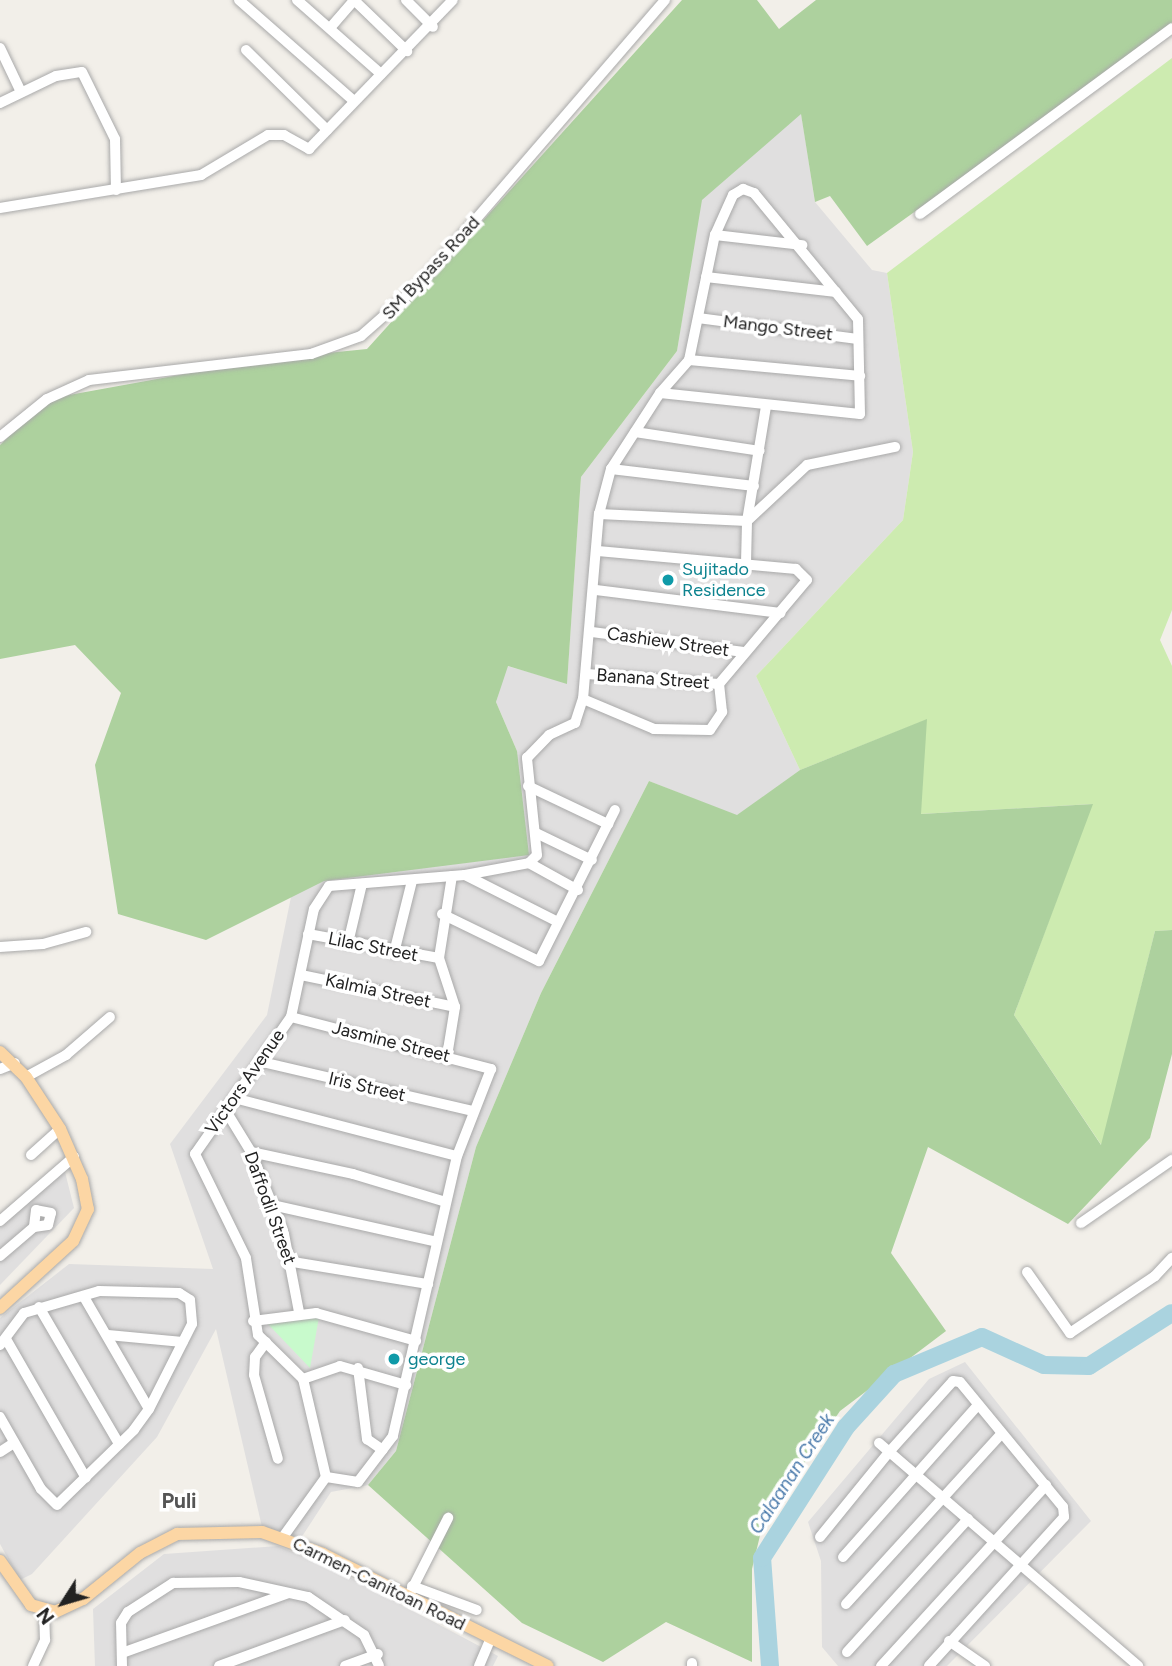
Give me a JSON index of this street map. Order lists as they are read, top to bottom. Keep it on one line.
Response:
{"streets":{"main road":["Carmen-Canitoan Road"],"street":["SM Bypass Road","Mango Street","Cashiew Street","Banana Street","Lilac Street","Kalmia Street","Jasmine Street","Victors Avenue","Iris Street","Daffodil Street"]},"crossings":[["Lilac Street","Victors Avenue"],["Kalmia Street","Victors Avenue"],["Jasmine Street","Victors Avenue"],["Jasmine Street","Iris Street"],["Victors Avenue","Iris Street"],["Victors Avenue","Daffodil Street"]],"districts":["Puli"],"water":["Calaanan Creek"],"places":["Sujitado Residence","george"],"north":"bottom left"}
